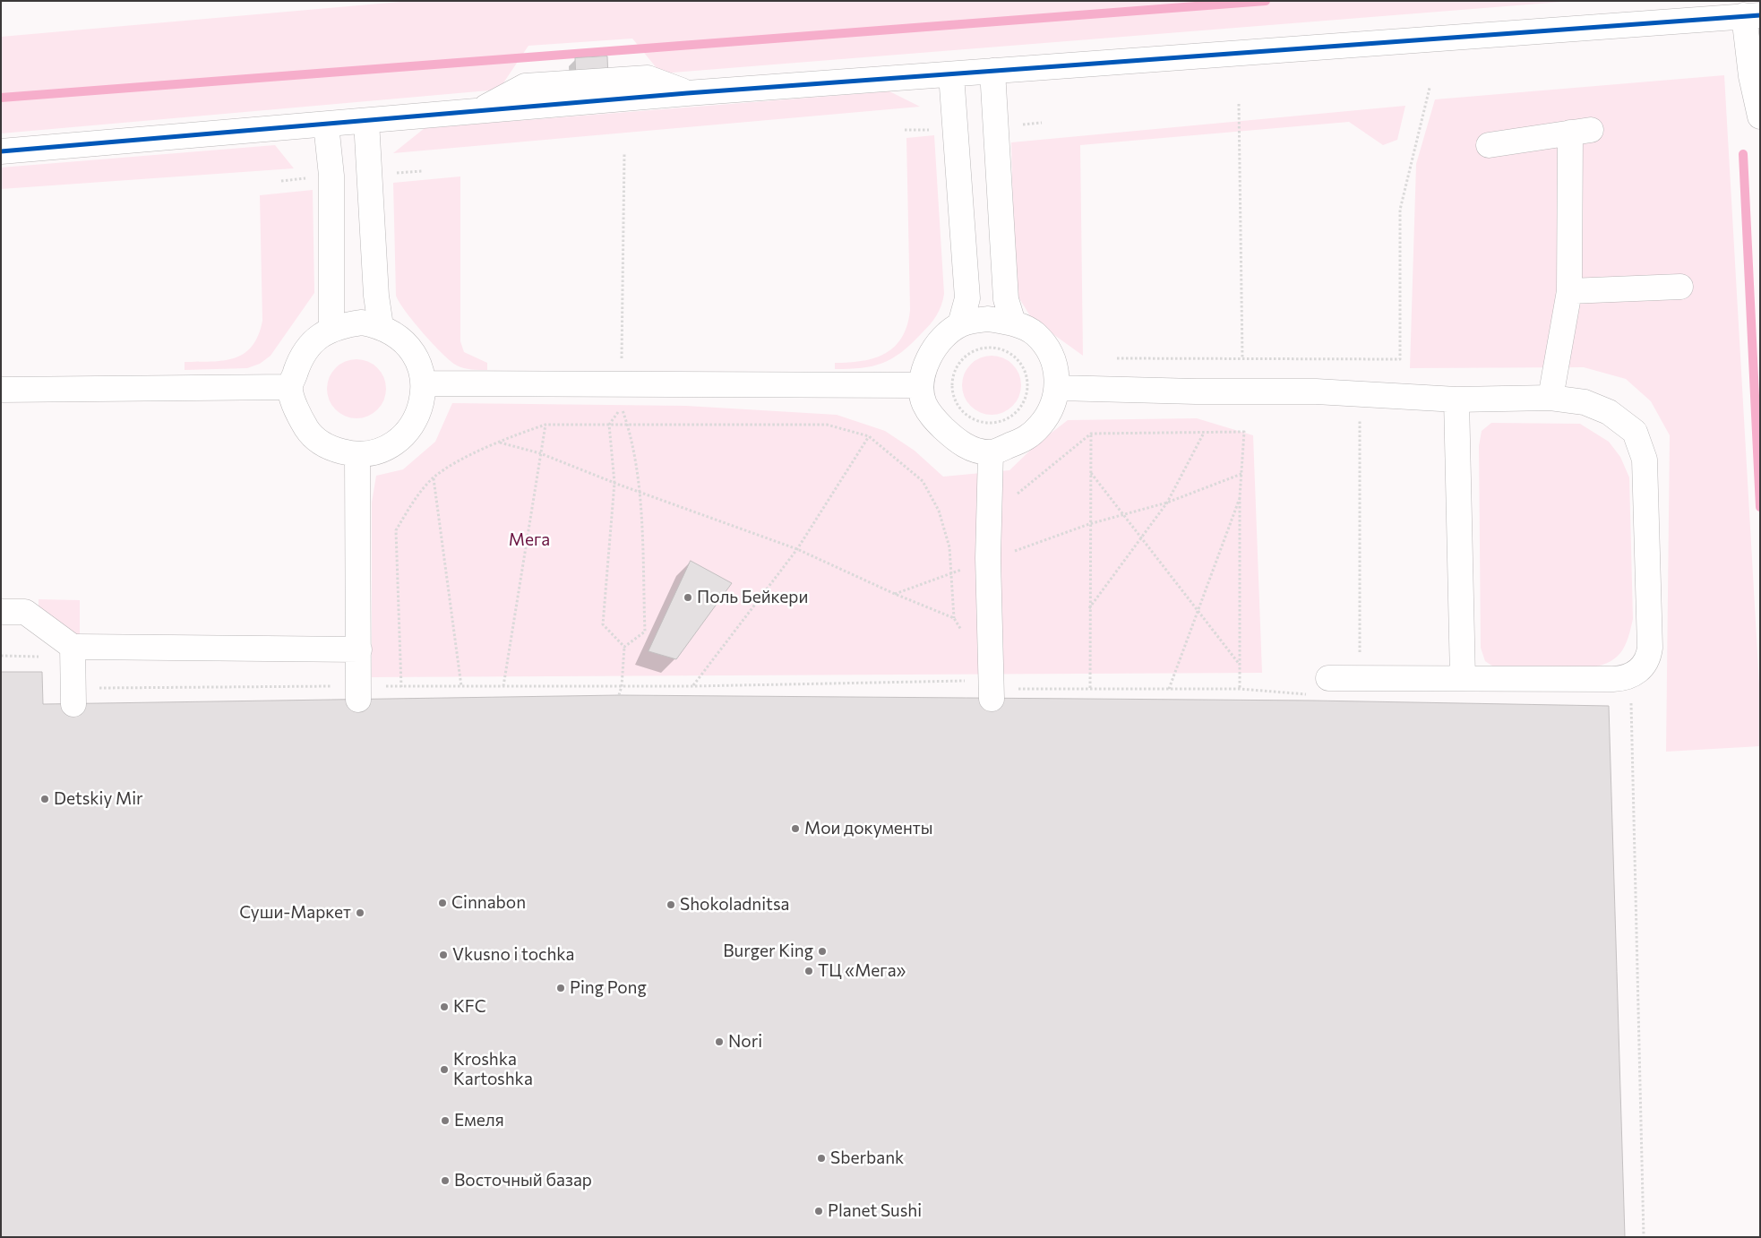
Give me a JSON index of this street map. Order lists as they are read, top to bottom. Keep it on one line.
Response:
{"parks":["Мега"],"places":["Поль Бейкери","Detskiy Mir","Мои документы","Cinnabon","Shokoladnitsa","Суши-Маркет","Burger King","Vkusno i tochka","ТЦ «Мега»","Ping Pong","KFC","Nori","Kroshka Kartoshka","Емеля","Sberbank","Восточный базар","Planet Sushi"]}
